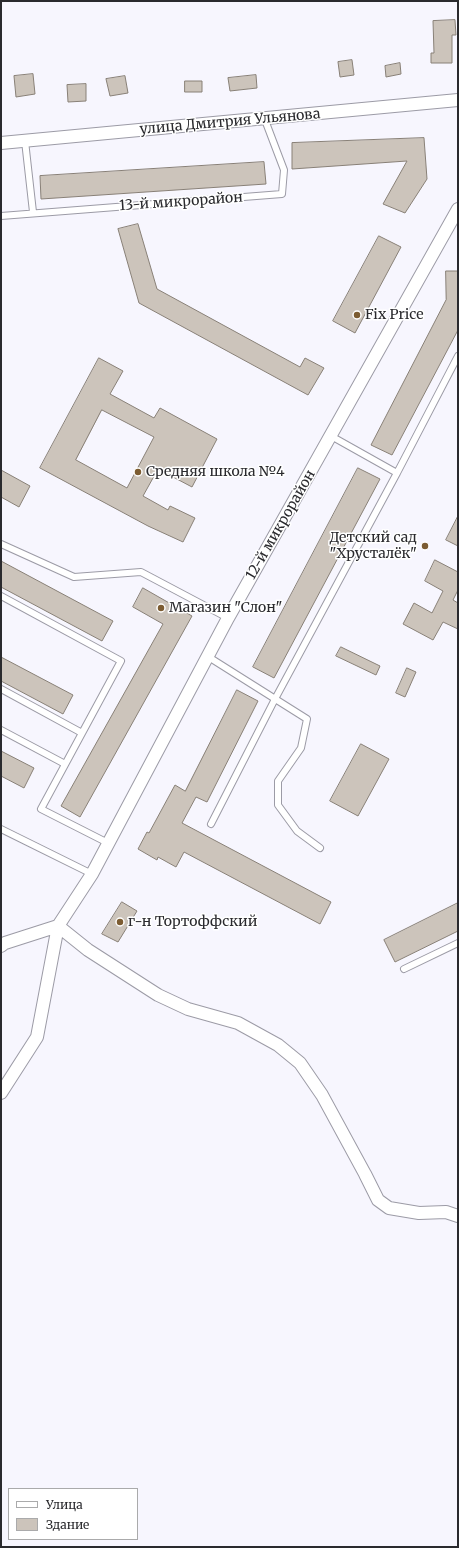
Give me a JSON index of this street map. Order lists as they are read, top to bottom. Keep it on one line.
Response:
{"streets":{"street":["улица Дмитрия Ульянова","12-й микрорайон"],"lane":["13-й микрорайон"]},"crossings":[["улица Дмитрия Ульянова","13-й микрорайон"]],"places":["Fix Price","Средняя школа №4","Детский сад \"Хрусталёк\"","Магазин \"Слон\"","г-н Тортоффский"],"legend":["Улица","Здание"]}
